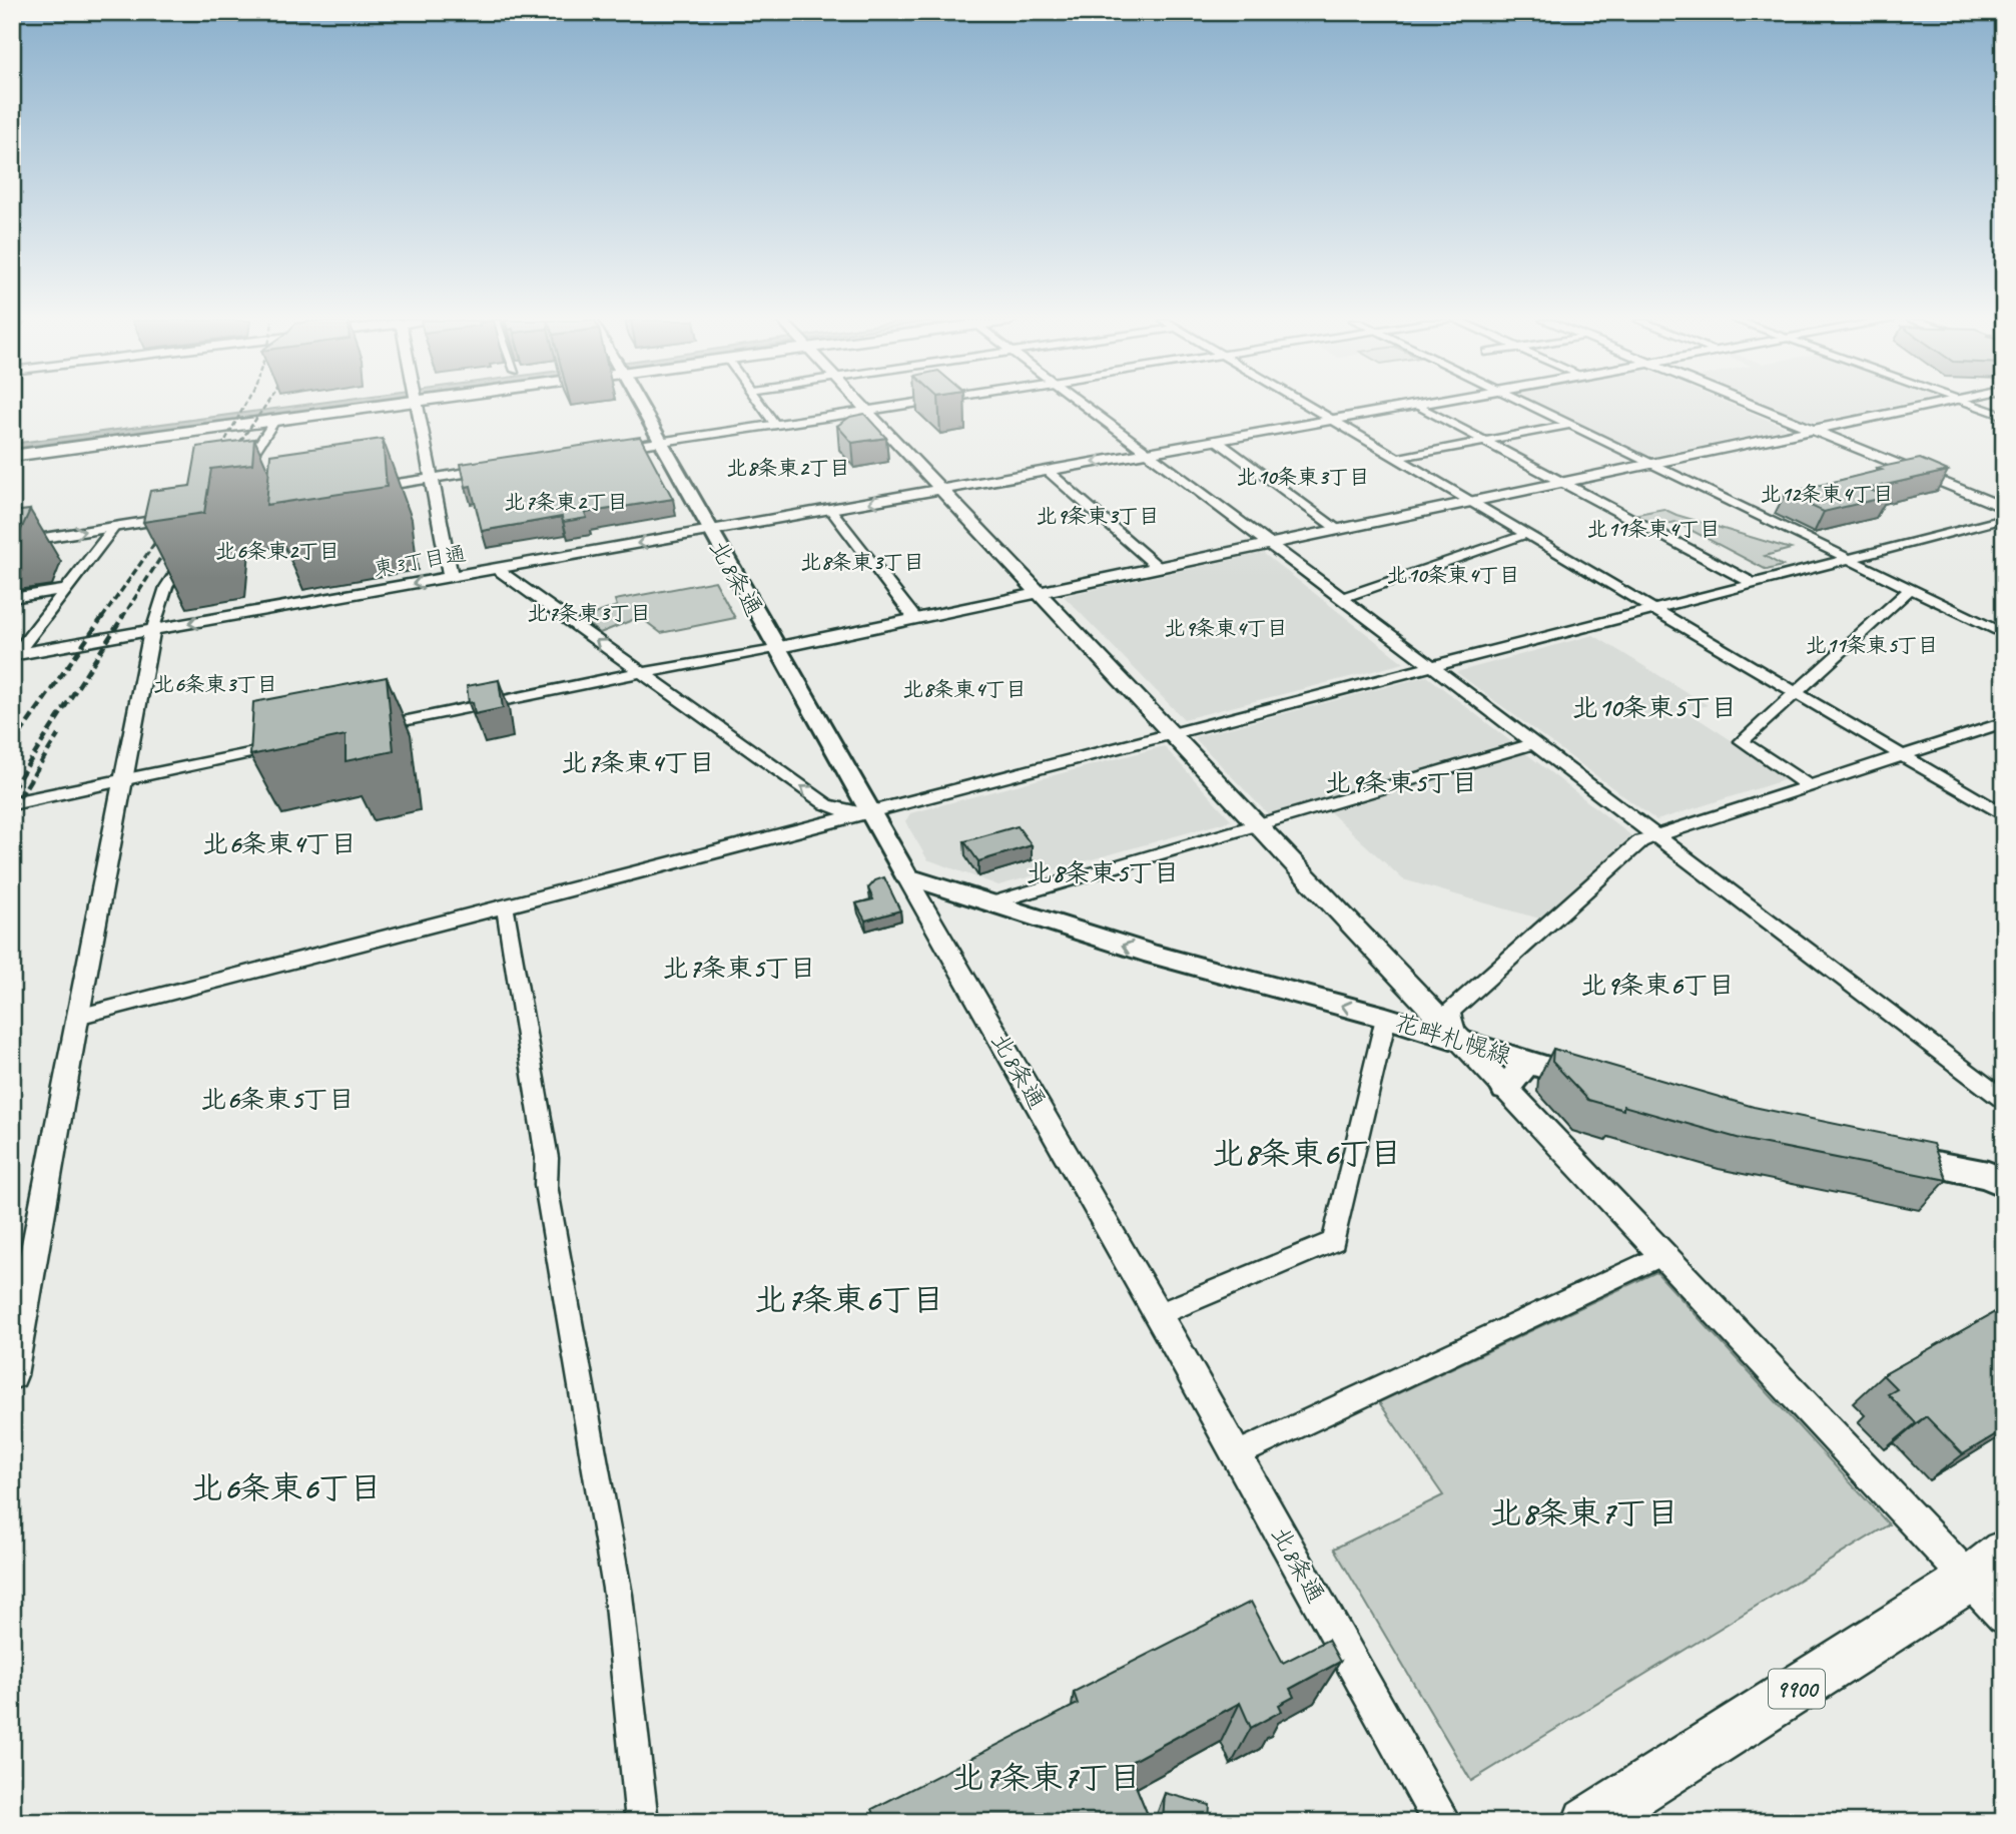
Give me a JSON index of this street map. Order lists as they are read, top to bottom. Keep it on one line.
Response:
{"streets":{"main road":["北8条通","花畔札幌線","9900"],"street":["東3丁目通"]},"crossings":[["東3丁目通","北8条通"],["北8条通","花畔札幌線"]],"one_way":["花畔札幌線"],"districts":["北8条東2丁目","北10条東3丁目","北12条東4丁目","北7条東2丁目","北9条東3丁目","北11条東4丁目","北6条東2丁目","北8条東3丁目","北10条東4丁目","北7条東3丁目","北9条東4丁目","北11条東5丁目","北6条東3丁目","北8条東4丁目","北10条東5丁目","北7条東4丁目","北9条東5丁目","北6条東4丁目","北8条東5丁目","北7条東5丁目","北9条東6丁目","北6条東5丁目","北8条東6丁目","北7条東6丁目","北6条東6丁目","北8条東7丁目","北7条東7丁目"]}
